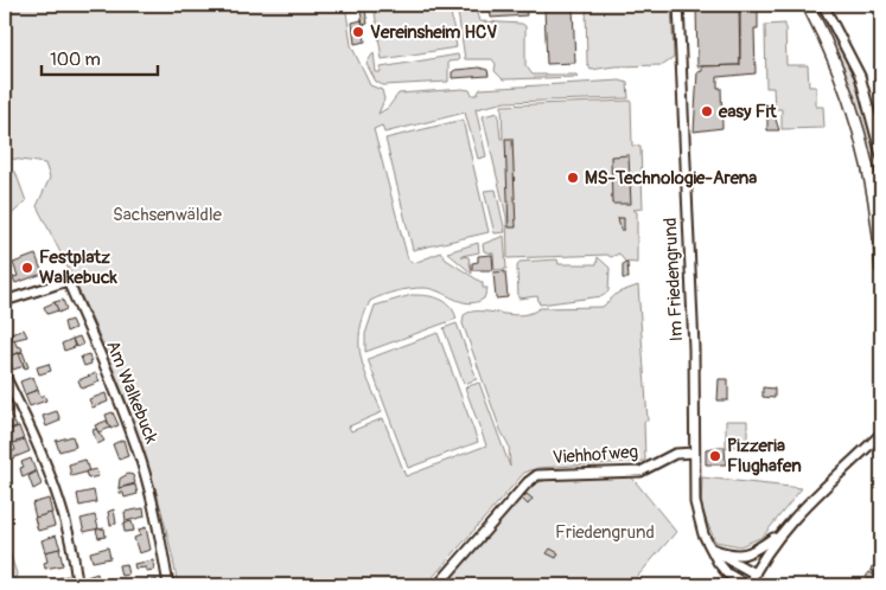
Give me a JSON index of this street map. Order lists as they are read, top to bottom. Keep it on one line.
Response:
{"streets":{"street":["Im Friedengrund","Am Walkebuck","Viehhofweg"]},"crossings":[["Im Friedengrund","Viehhofweg"]],"parks":["Sachsenwäldle","Friedengrund"],"places":["Vereinsheim HCV","easy Fit","MS-Technologie-Arena","Festplatz Walkebuck","Pizzeria Flughafen"],"scale_bar":"100 m"}
